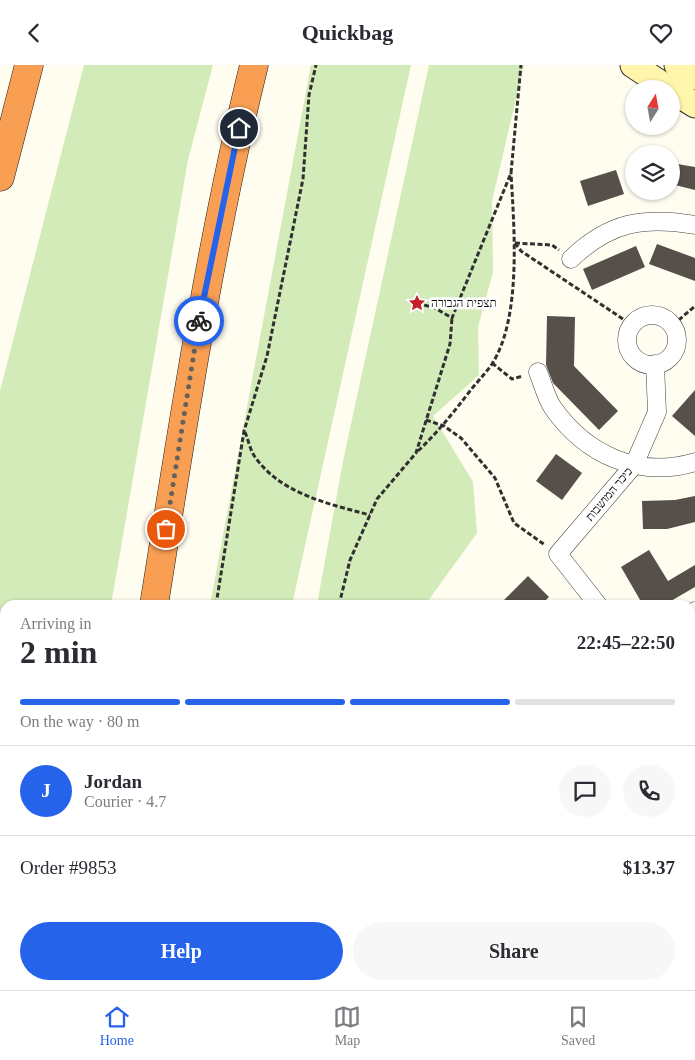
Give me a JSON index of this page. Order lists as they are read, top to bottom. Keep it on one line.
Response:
{"streets":{"street":["כיכר המושבות"]},"places":{"place":["תצפית הגבורה"]},"north":"top","page":{"header":"Quickbag","heading":["2 min","Arriving in","22:45–22:50"],"panel":["Jordan","Courier · 4.7","Order #9853","$13.37"],"bar":"On the way · 80 m","round":"J","buttons":["Help","Share"],"tabs":["Home","Map","Saved"]}}
